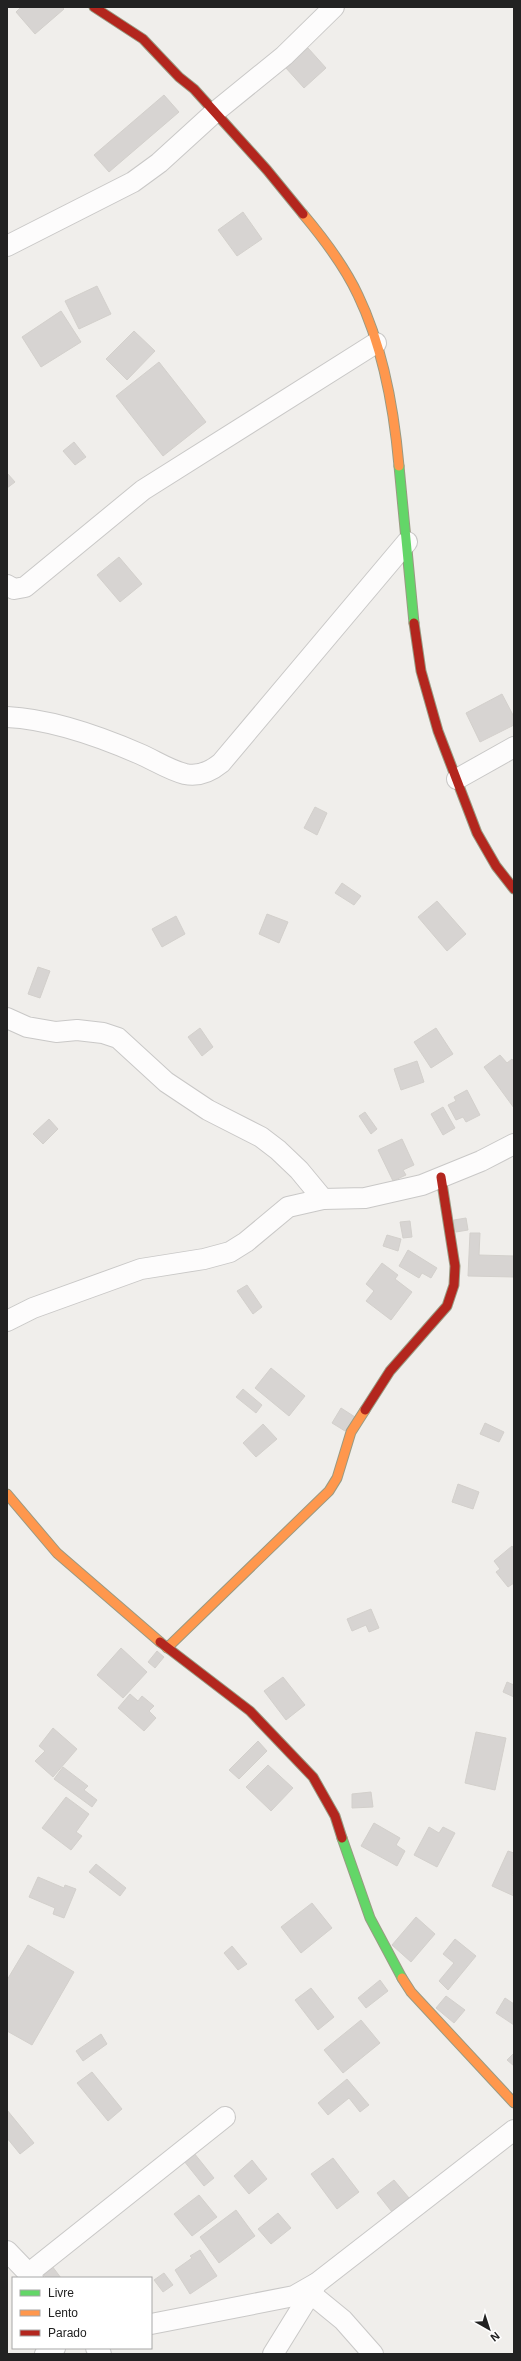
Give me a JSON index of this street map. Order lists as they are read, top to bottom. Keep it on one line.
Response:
{"legend":["Livre","Lento","Parado"],"north":"bottom right"}
